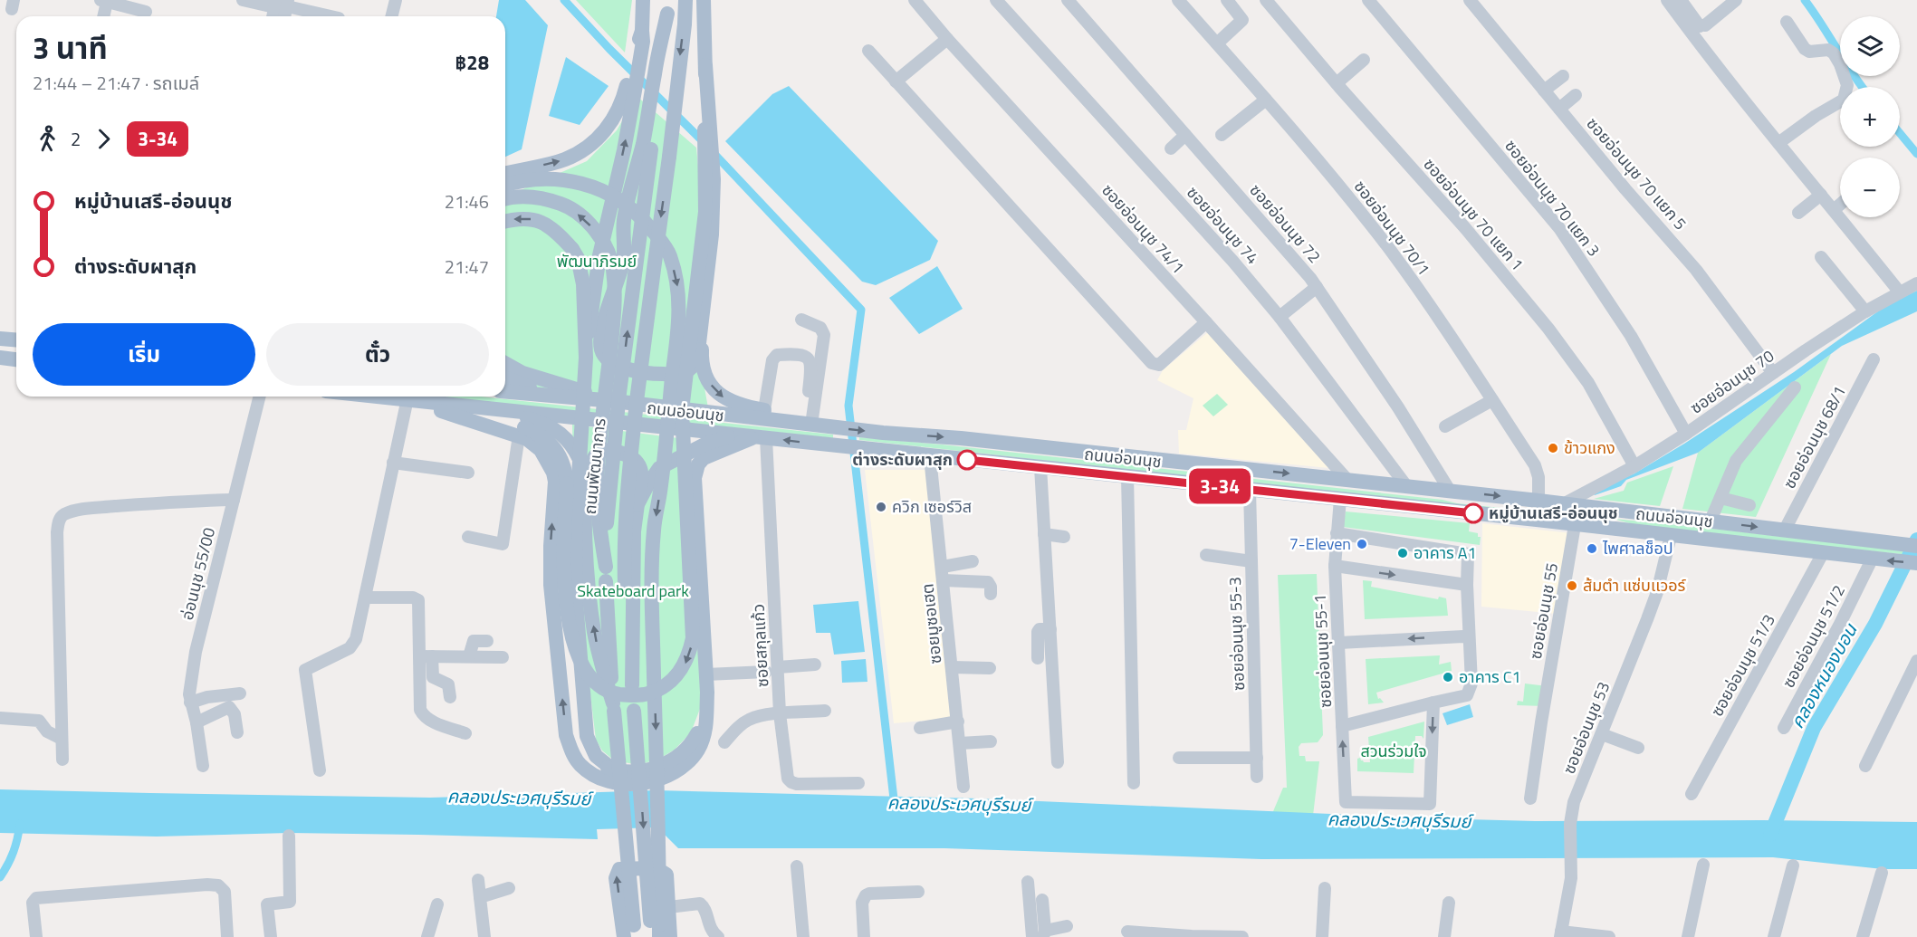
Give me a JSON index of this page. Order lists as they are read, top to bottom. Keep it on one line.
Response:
{"streets":{"main road":["ถนนอ่อนนุช","ถนนพัฒนาการ"],"street":["ซอยอ่อนนุช 70 แยก 5","ซอยอ่อนนุช 70 แยก 3","ซอยอ่อนนุช 70 แยก 1","ซอยอ่อนนุช 72","ซอยอ่อนนุช 74","ซอยอ่อนนุช 70/1","ซอยอ่อนนุช 74/1","ซอยอ่อนนุช 70","ซอยอ่อนนุช 68/1","อ่อนนุช 55/00","ซอยอ่อนนุช 55","ซอยมูซอเฮต","ซอยอ่อนนุช 55-3","ซอยอ่อนนุช 51/2","ซอยสกุลแก้ว","ซอยอ่อนนุช 55-1","ซอยอ่อนนุช 51/3","ซอยอ่อนนุช 53"]},"crossings":[["ซอยอ่อนนุช 70 แยก 5","ซอยอ่อนนุช 70"],["ซอยอ่อนนุช 70 แยก 3","ซอยอ่อนนุช 70"],["ซอยอ่อนนุช 70 แยก 1","ซอยอ่อนนุช 70"],["ซอยอ่อนนุช 72","ถนนอ่อนนุช"],["ซอยอ่อนนุช 74","ถนนอ่อนนุช"],["ซอยอ่อนนุช 70/1","ถนนอ่อนนุช"],["ซอยอ่อนนุช 74/1","ถนนอ่อนนุช"],["ซอยอ่อนนุช 70","ถนนอ่อนนุช"],["ถนนอ่อนนุช","ซอยอ่อนนุช 68/1"],["ถนนอ่อนนุช","ซอยอ่อนนุช 55"],["ถนนอ่อนนุช","ซอยมูซอเฮต"],["ถนนอ่อนนุช","ซอยอ่อนนุช 55-3"],["ถนนอ่อนนุช","ซอยอ่อนนุช 51/2"],["ถนนอ่อนนุช","ซอยสกุลแก้ว"],["ถนนอ่อนนุช","ซอยอ่อนนุช 55-1"],["ถนนอ่อนนุช","ซอยอ่อนนุช 51/3"],["ถนนอ่อนนุช","ซอยอ่อนนุช 53"]],"water":["คลองหนองบอน","คลองประเวศบุรีรมย์"],"parks":["พัฒนาภิรมย์","Skateboard park","สวนร่วมใจ"],"places":["ข้าวแกง","ต่างระดับผาสุก","ควิก เซอร์วิส","หมู่บ้านเสรี-อ่อนนุช","7-Eleven","ไพศาลช็อป","อาคาร A1","ส้มตำ แซ่บเเวอร์","อาคาร C1"],"lines":["bus line 3-34"],"page":{"on_map":"3-34","map_buttons":["+","−"],"heading":["3 นาที","21:44 – 21:47 · รถเมล์","฿28"],"legs":["2","3-34"],"list":[{"name":"หมู่บ้านเสรี-อ่อนนุช","value":"21:46"},{"name":"ต่างระดับผาสุก","value":"21:47"}],"buttons":["เริ่ม","ตั๋ว"]}}
